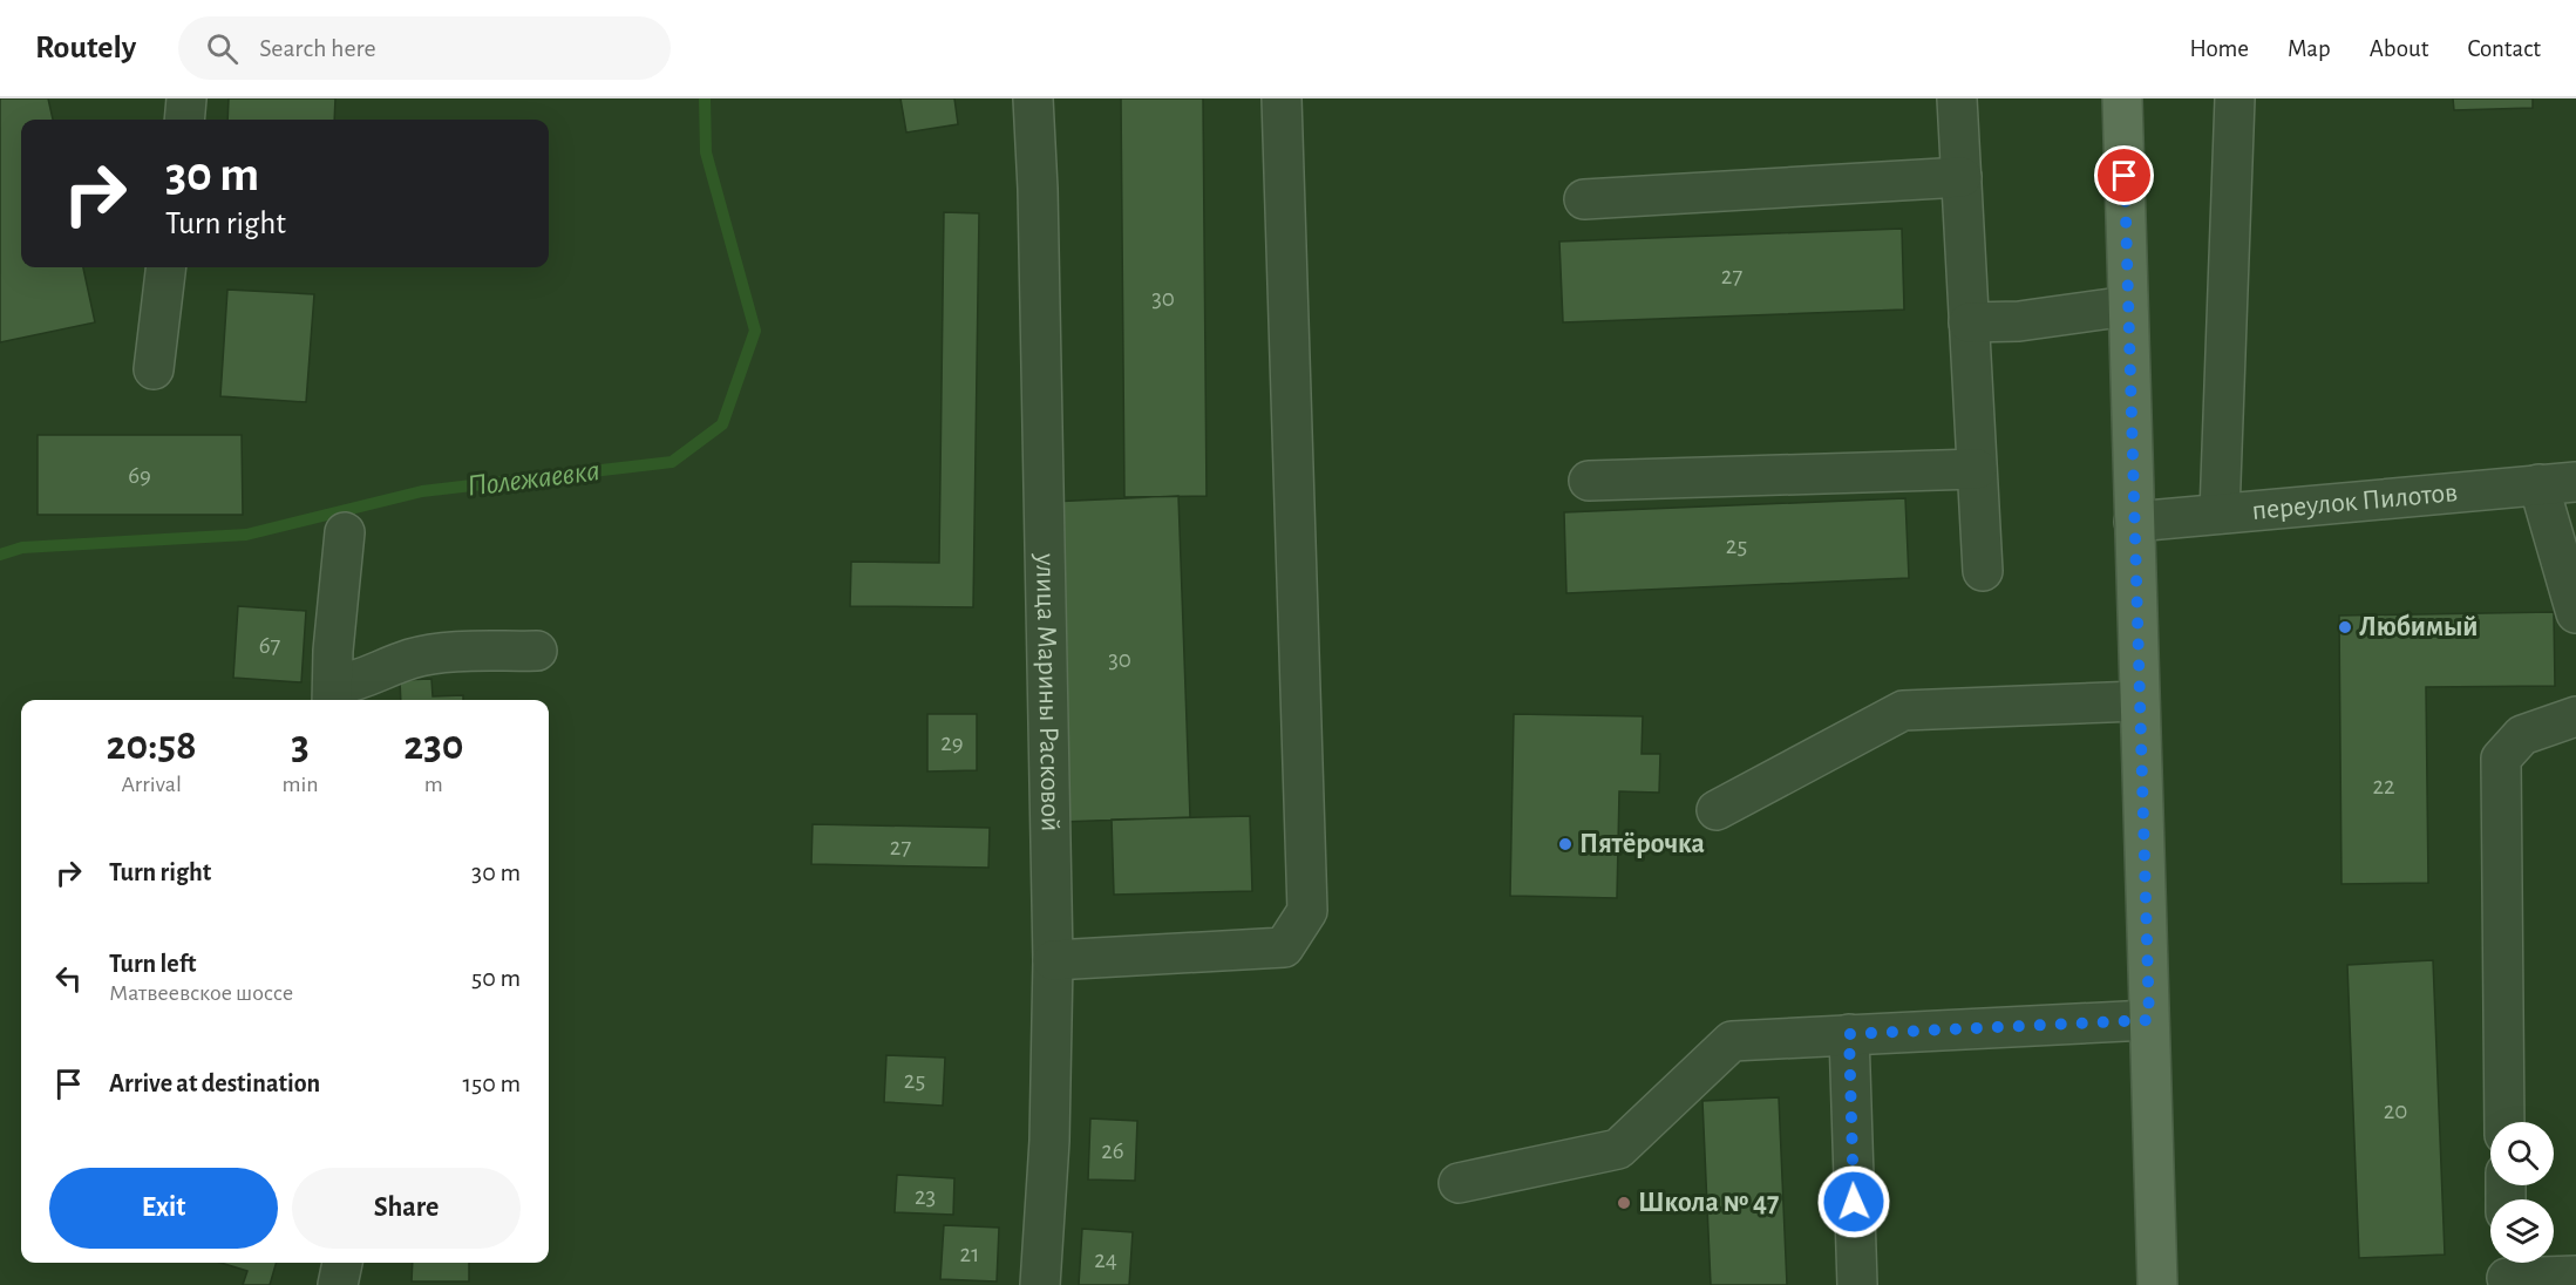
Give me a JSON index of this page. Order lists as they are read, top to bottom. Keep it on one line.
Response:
{"streets":{"street":["переулок Пилотов","улица Марины Расковой"]},"water":["Полежаевка"],"places":["Любимый","Пятёрочка","Школа № 47"],"house_numbers":["27","30","69","25","67","30","29","22","27","25","20","26","23","21","24"],"page":{"header":"Routely","search":"Search here","nav":["Home","Map","About","Contact"],"turn":["30 m","Turn right"],"eta":["20:58","Arrival","3","min","230","m"],"list":[{"name":"Turn right","value":"30 m"},{"name":"Turn left","note":"Матвеевское шоссе","value":"50 m"},{"name":"Arrive at destination","value":"150 m"}],"buttons":["Exit","Share"]}}
